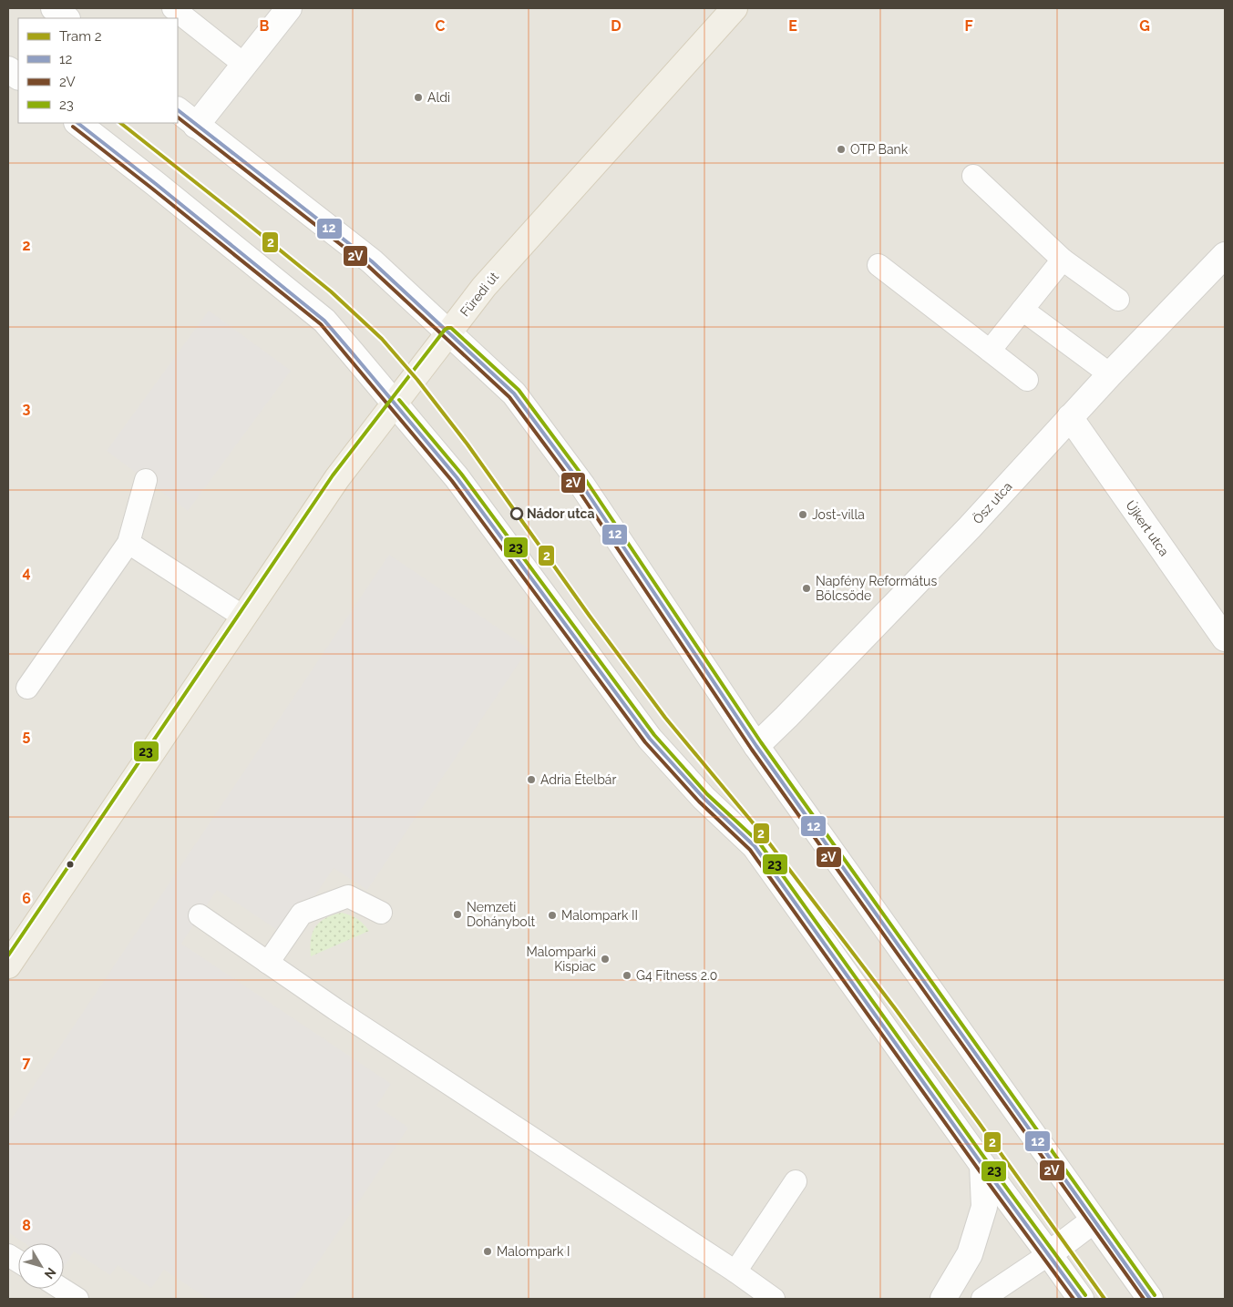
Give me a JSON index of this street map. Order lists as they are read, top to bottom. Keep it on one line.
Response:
{"streets":{"main road":["Füredi út"],"street":["Ösz utca","Újkert utca"]},"crossings":[["Ösz utca","Újkert utca"]],"places":["Aldi","OTP Bank","Nádor utca","Jost-villa","Napfény Református Bölcsőde","Adria Ételbár","Nemzeti Dohánybolt","Malompark II","Malomparki Kispiac","G4 Fitness 2.0","Malompark I"],"lines":["transit line 12","transit line 2V","tram line 2","transit line 23"],"legend":["Tram 2","12","2V","23"],"north":"bottom right","grid":{"columns":["B","C","D","E","F","G"],"rows":["2","3","4","5","6","7","8"]}}
